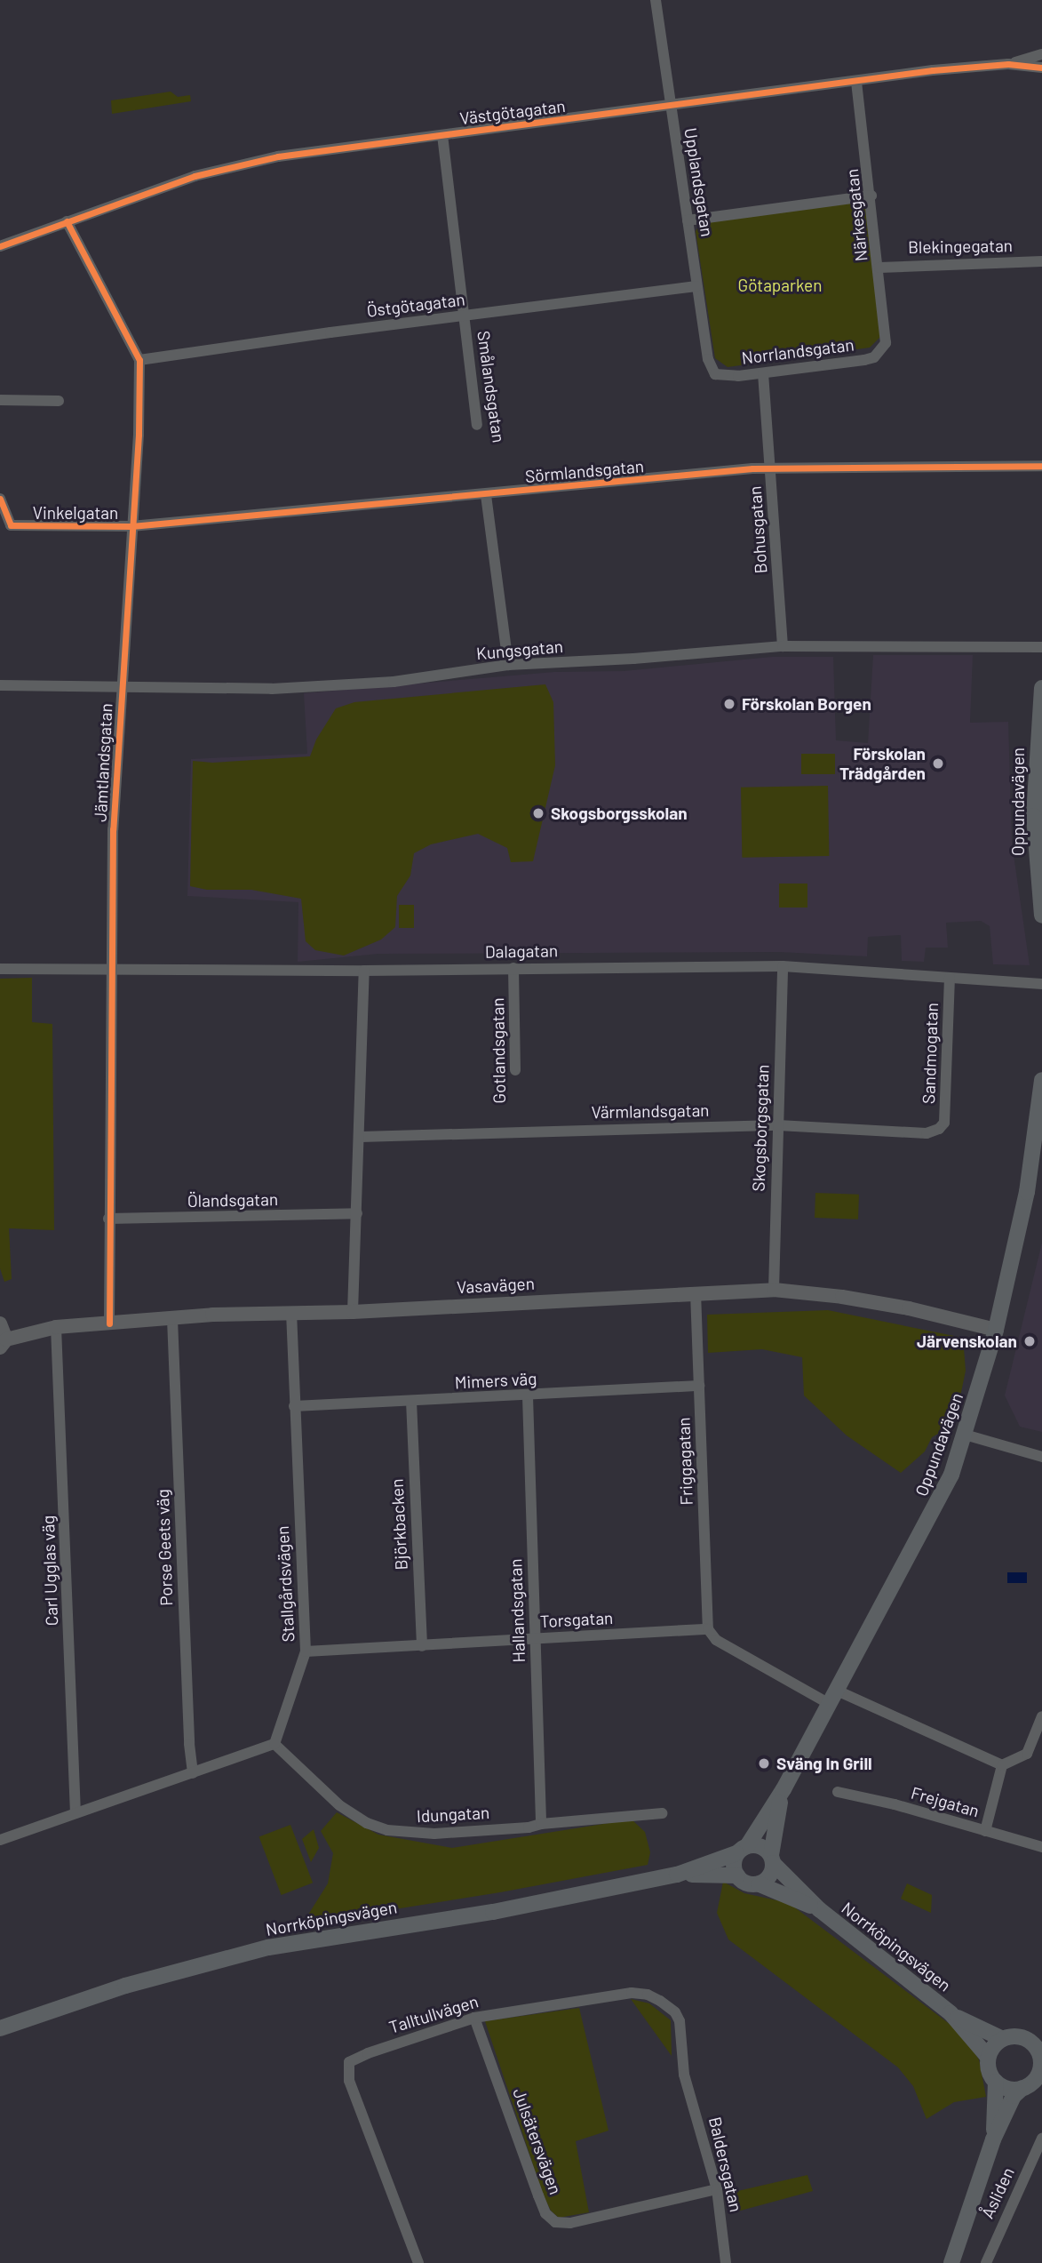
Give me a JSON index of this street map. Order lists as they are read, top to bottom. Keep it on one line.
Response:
{"streets":{"main road":["Oppundavägen","Norrköpingsvägen"],"street":["Västgötagatan","Upplandsgatan","Närkesgatan","Blekingegatan","Östgötagatan","Norrlandsgatan","Smålandsgatan","Sörmlandsgatan","Vinkelgatan","Bohusgatan","Kungsgatan","Jämtlandsgatan","Dalagatan","Gotlandsgatan","Sandmogatan","Värmlandsgatan","Skogsborgsgatan","Ölandsgatan","Vasavägen","Mimers väg","Friggagatan","Björkbacken","Porse Geets väg","Carl Ugglas väg","Stallgårdsvägen","Hallandsgatan","Torsgatan","Frejgatan","Idungatan","Talltullvägen","Julsätersvägen","Baldersgatan","Åsliden"]},"crossings":[["Västgötagatan","Upplandsgatan"],["Västgötagatan","Närkesgatan"],["Västgötagatan","Smålandsgatan"],["Västgötagatan","Jämtlandsgatan"],["Upplandsgatan","Östgötagatan"],["Upplandsgatan","Norrlandsgatan"],["Närkesgatan","Blekingegatan"],["Närkesgatan","Norrlandsgatan"],["Östgötagatan","Smålandsgatan"],["Östgötagatan","Jämtlandsgatan"],["Norrlandsgatan","Bohusgatan"],["Sörmlandsgatan","Vinkelgatan"],["Sörmlandsgatan","Bohusgatan"],["Sörmlandsgatan","Jämtlandsgatan"],["Vinkelgatan","Jämtlandsgatan"],["Bohusgatan","Kungsgatan"],["Kungsgatan","Jämtlandsgatan"],["Jämtlandsgatan","Dalagatan"],["Jämtlandsgatan","Ölandsgatan"],["Jämtlandsgatan","Vasavägen"],["Oppundavägen","Vasavägen"],["Oppundavägen","Norrköpingsvägen"],["Dalagatan","Gotlandsgatan"],["Dalagatan","Sandmogatan"],["Dalagatan","Skogsborgsgatan"],["Sandmogatan","Värmlandsgatan"],["Värmlandsgatan","Skogsborgsgatan"],["Skogsborgsgatan","Vasavägen"],["Vasavägen","Friggagatan"],["Vasavägen","Porse Geets väg"],["Vasavägen","Carl Ugglas väg"],["Vasavägen","Stallgårdsvägen"],["Mimers väg","Friggagatan"],["Mimers väg","Björkbacken"],["Mimers väg","Stallgårdsvägen"],["Mimers väg","Hallandsgatan"],["Friggagatan","Torsgatan"],["Björkbacken","Torsgatan"],["Stallgårdsvägen","Torsgatan"],["Stallgårdsvägen","Idungatan"],["Hallandsgatan","Torsgatan"],["Hallandsgatan","Idungatan"],["Talltullvägen","Julsätersvägen"],["Talltullvägen","Baldersgatan"],["Julsätersvägen","Baldersgatan"]],"parks":["Götaparken"],"places":["Förskolan Borgen","Förskolan Trädgården","Skogsborgsskolan","Järvenskolan","Sväng In Grill"]}
